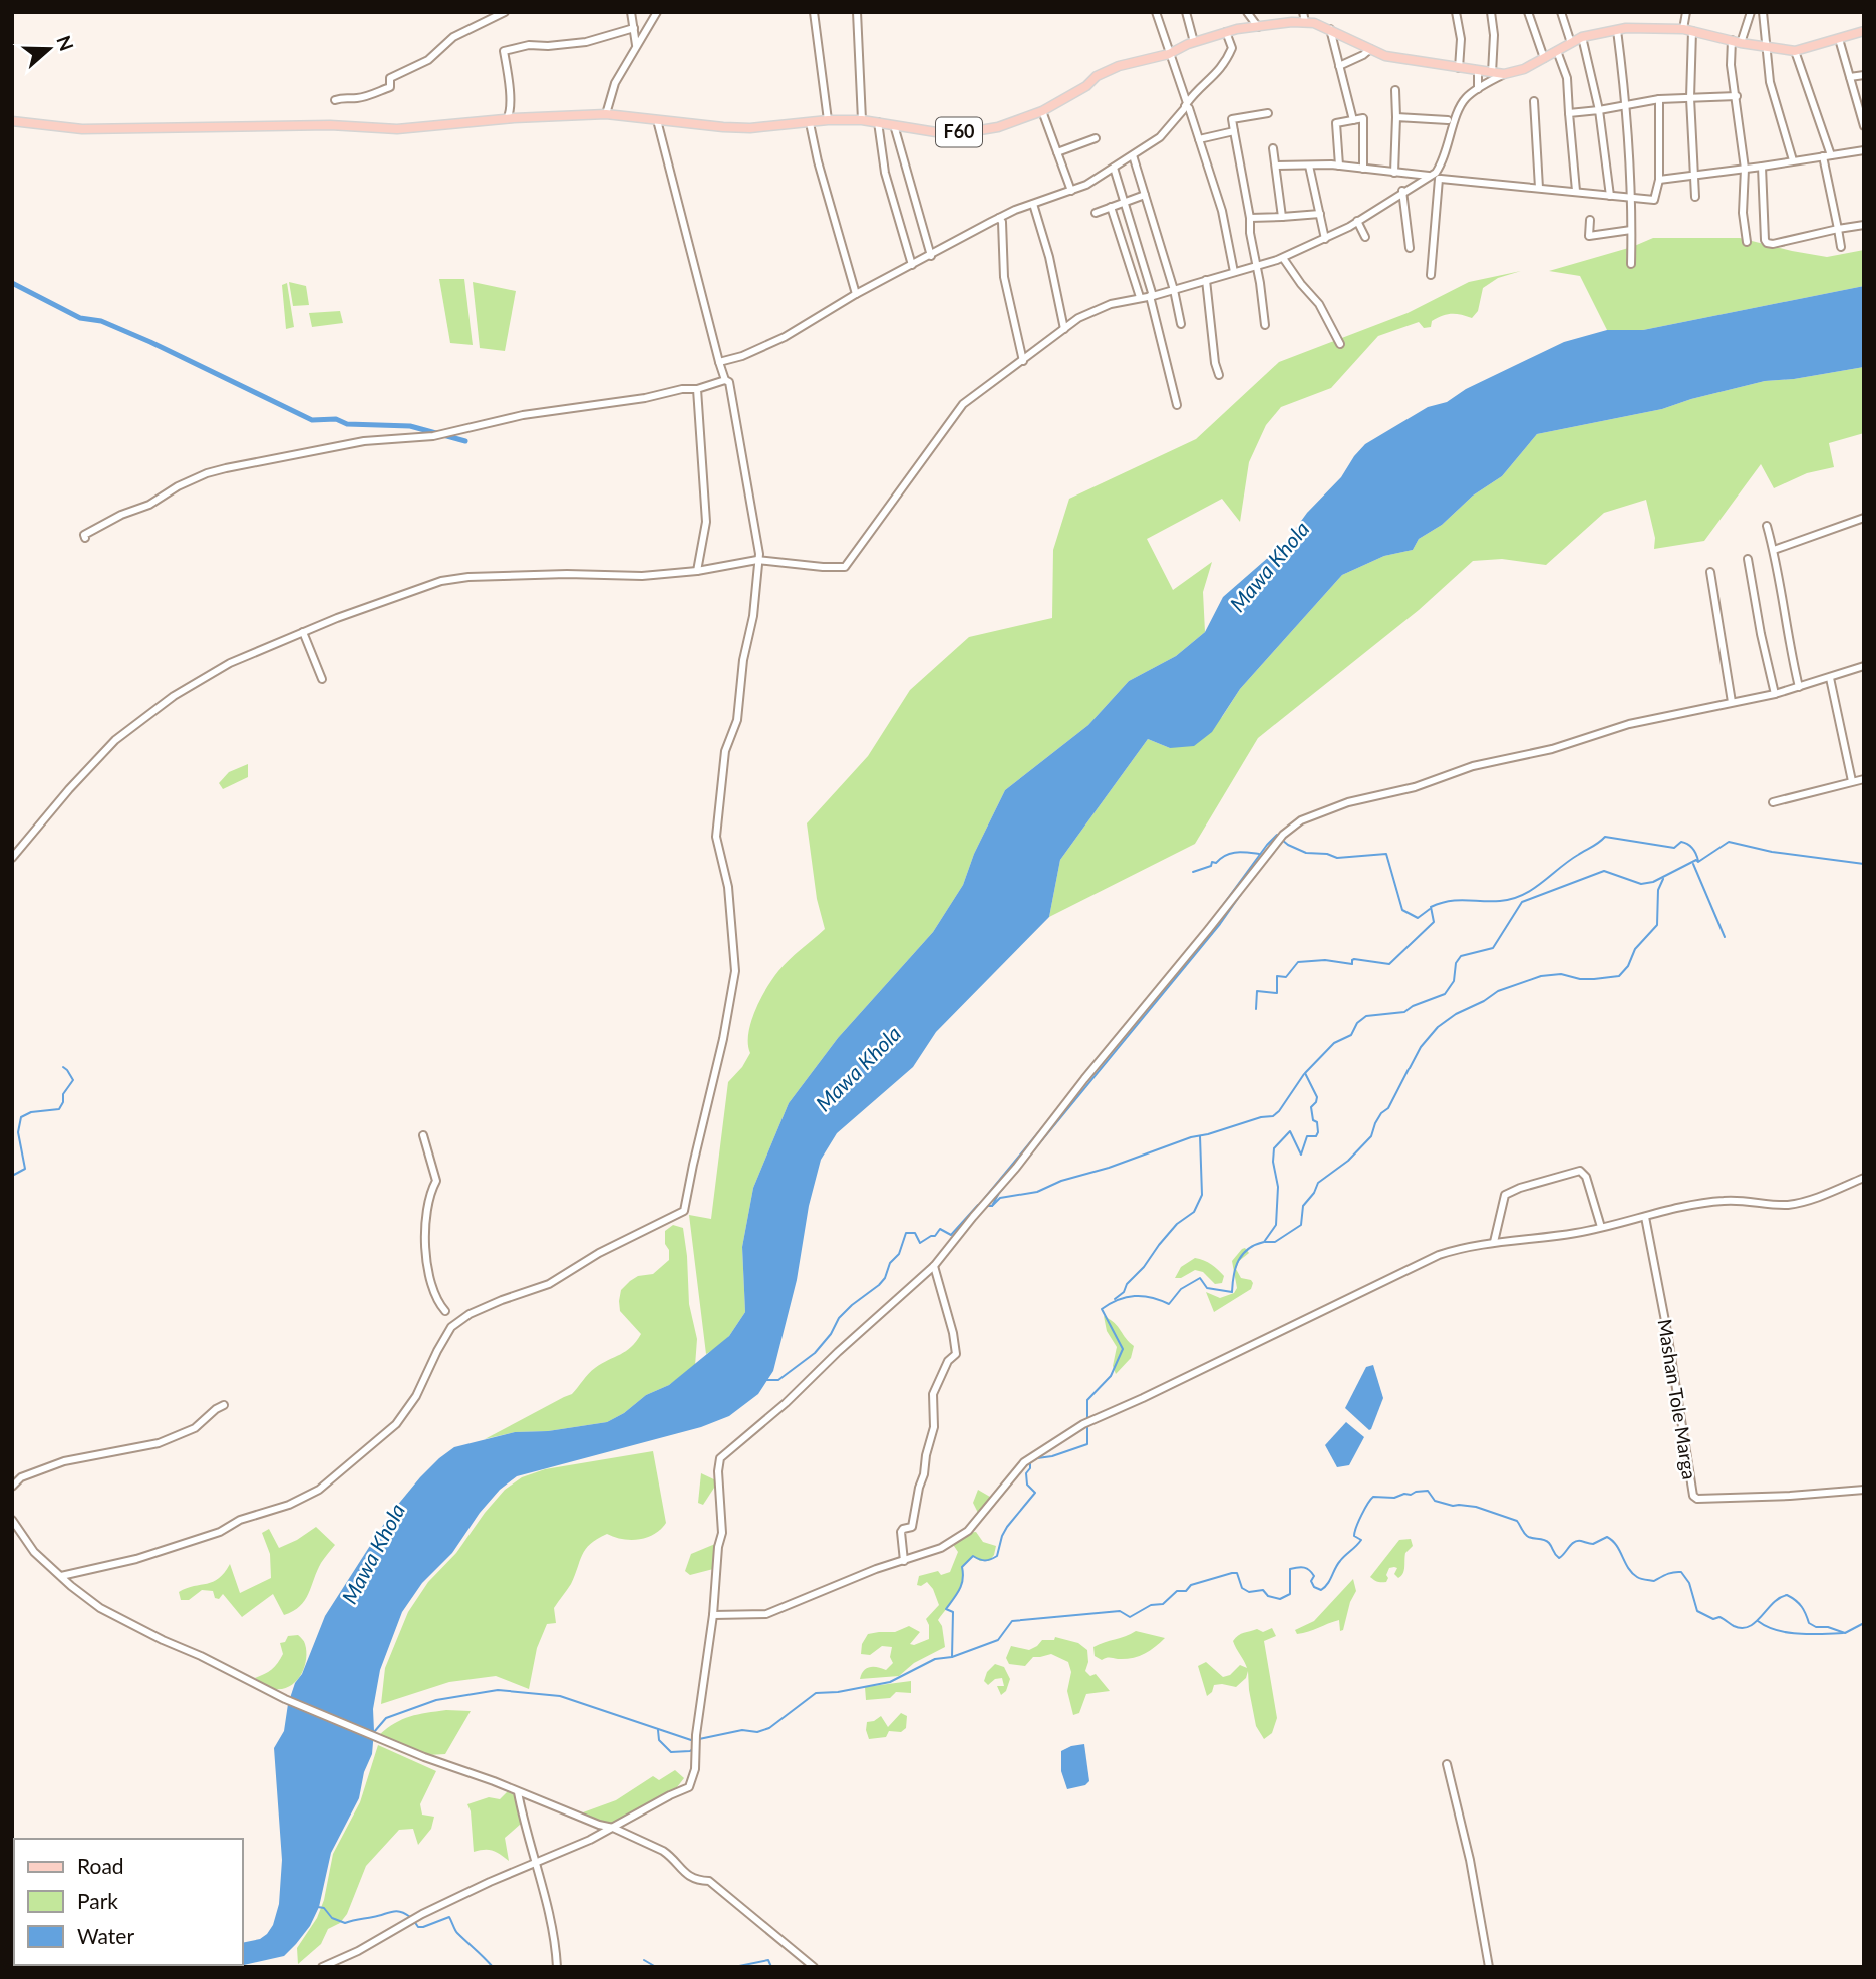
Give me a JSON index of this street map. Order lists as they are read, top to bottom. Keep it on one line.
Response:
{"streets":{"main road":["F60"],"street":["Mashan Tole Marga"]},"water":["Mawa Khola"],"legend":["Road","Park","Water"],"north":"right"}
